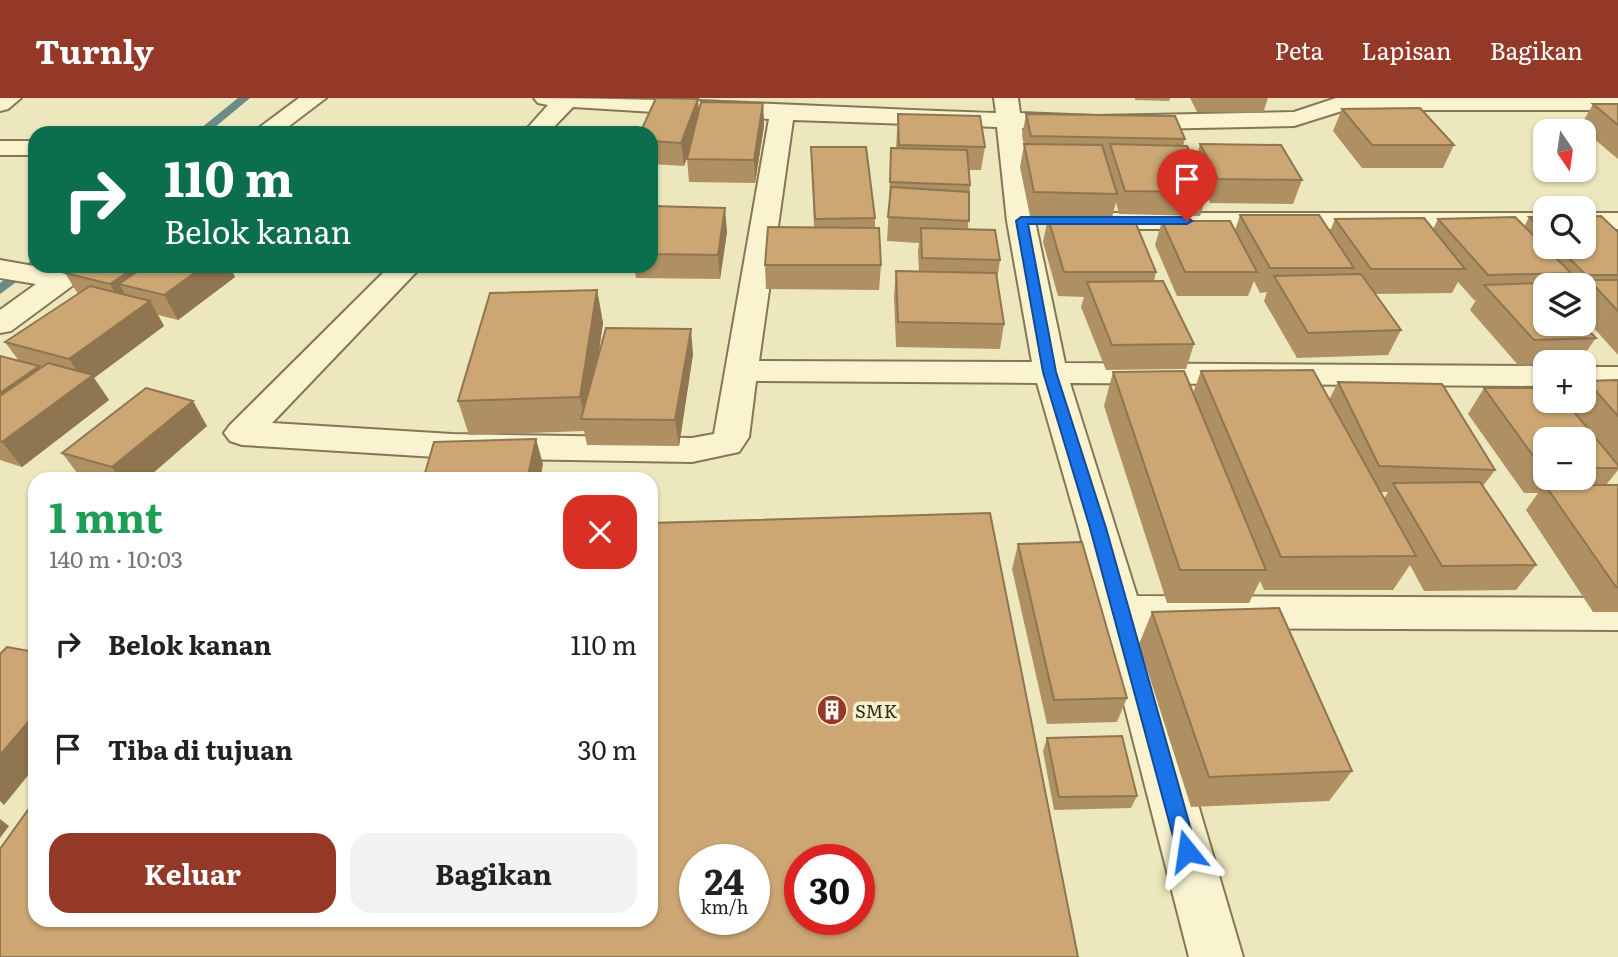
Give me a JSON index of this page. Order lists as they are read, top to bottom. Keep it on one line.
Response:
{"places":{"building":["SMK"]},"north":"bottom","page":{"header":"Turnly","nav":["Peta","Lapisan","Bagikan"],"map_buttons":["+","−"],"turn":["110 m","Belok kanan"],"heading":["1 mnt","140 m · 10:03"],"list":[{"name":"Belok kanan","value":"110 m"},{"name":"Tiba di tujuan","value":"30 m"}],"buttons":["Keluar","Bagikan"],"speed":"24 km/h","limit":"30"}}
